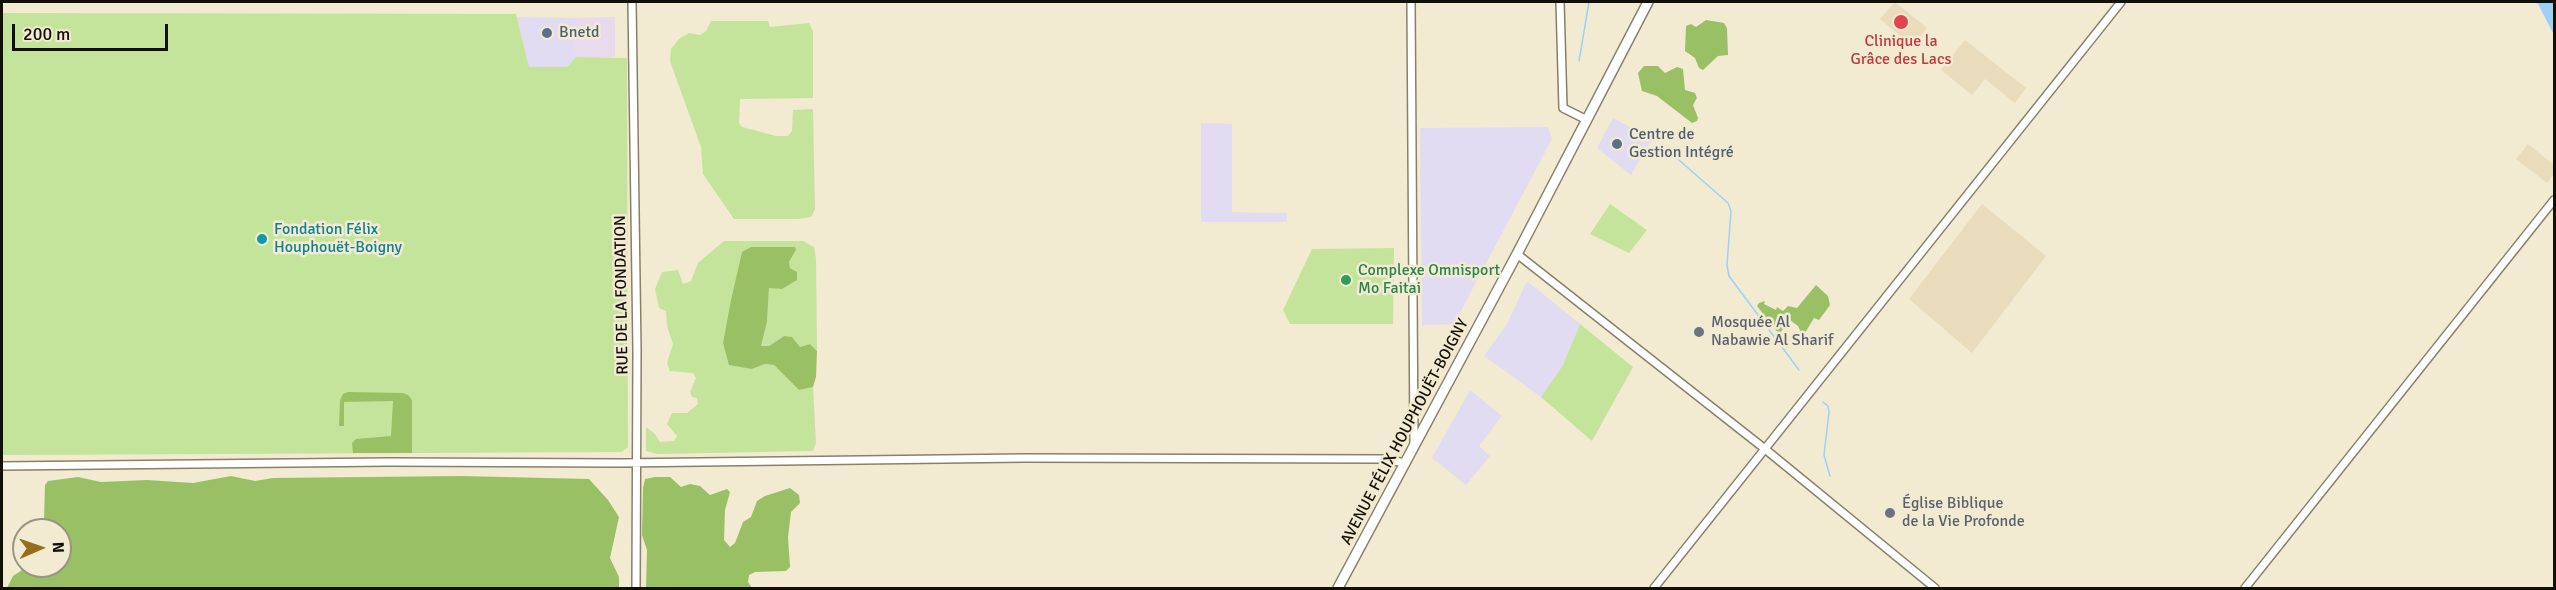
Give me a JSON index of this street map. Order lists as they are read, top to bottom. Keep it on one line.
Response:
{"streets":{"highway":["AVENUE FÉLIX HOUPHOUËT-BOIGNY"],"street":["RUE DE LA FONDATION"]},"places":["Clinique la Grâce des Lacs","Bnetd","Centre de Gestion Intégré","Fondation Félix Houphouët-Boigny","Complexe Omnisport Mo Faitai","Mosquée Al Nabawie Al Sharif","Église Biblique de la Vie Profonde"],"scale_bar":"200 m","north":"right"}
